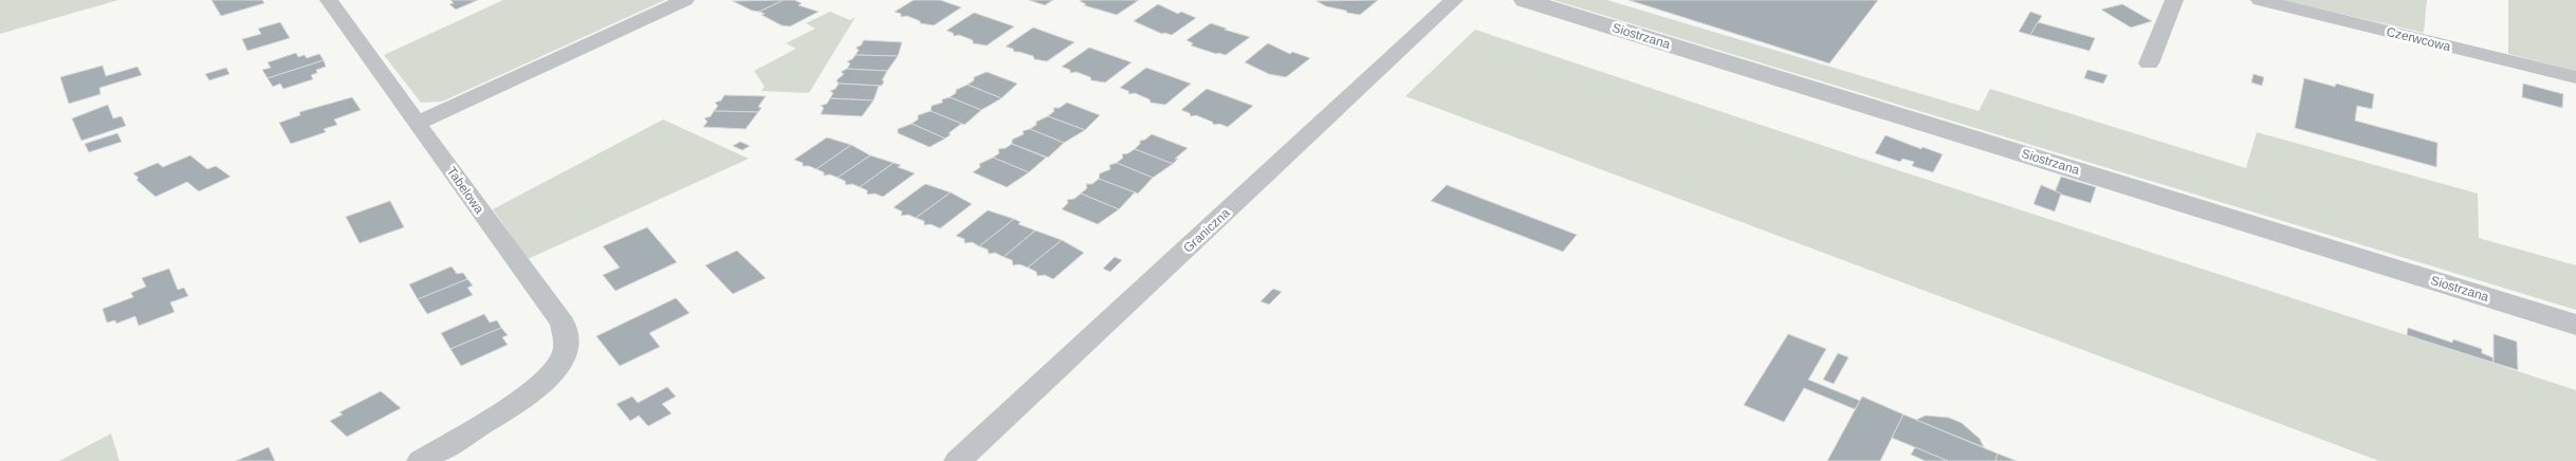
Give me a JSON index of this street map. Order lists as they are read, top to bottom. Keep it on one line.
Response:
{"streets":{"street":["Siostrzana","Czerwcowa","Tabelowa","Graniczna"]}}
